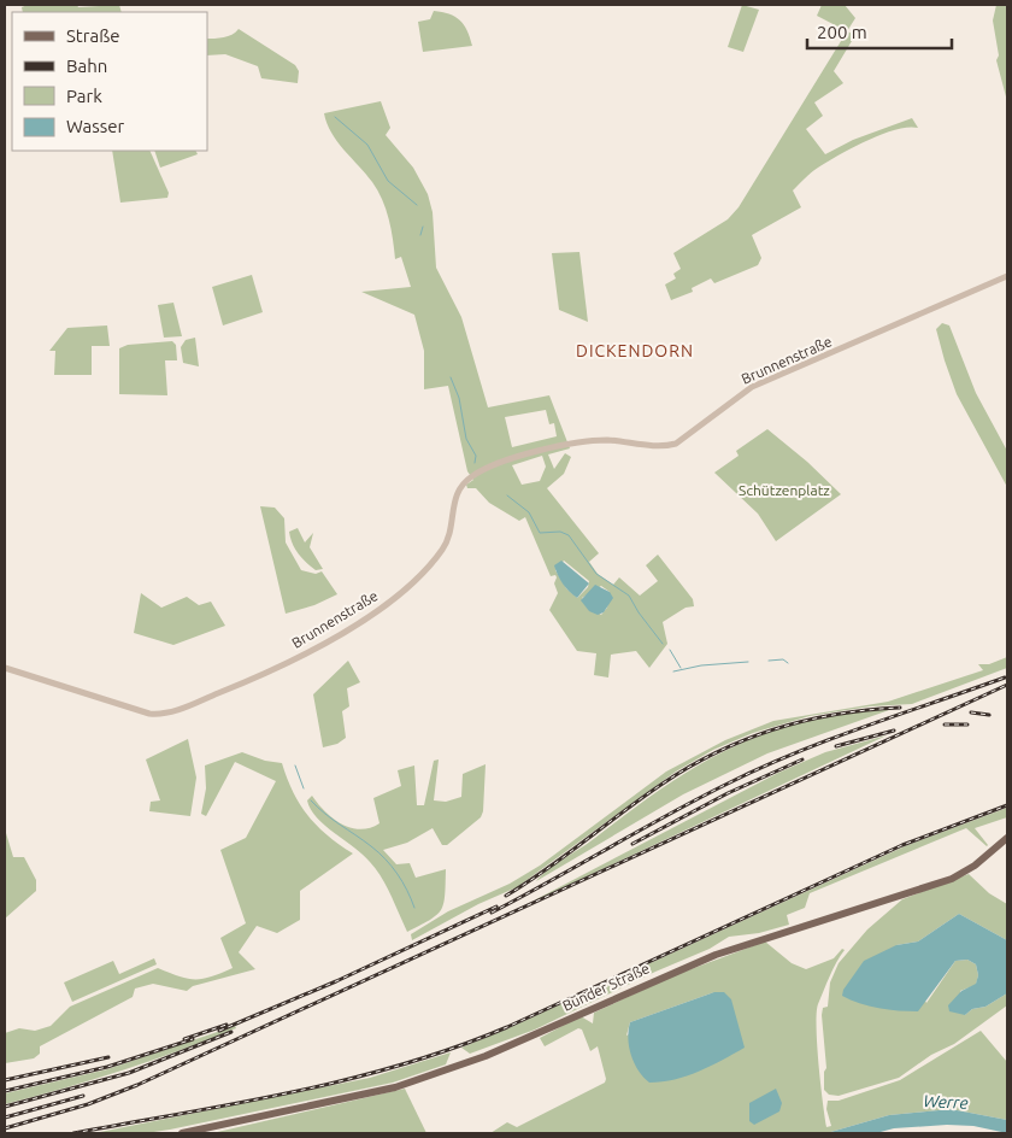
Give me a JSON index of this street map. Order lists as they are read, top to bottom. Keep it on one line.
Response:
{"streets":{"main road":["Bünder Straße"],"street":["Brunnenstraße"]},"districts":["DICKENDORN"],"water":["Werre"],"parks":["Schützenplatz"],"legend":["Straße","Bahn","Park","Wasser"],"scale_bar":"200 m"}
